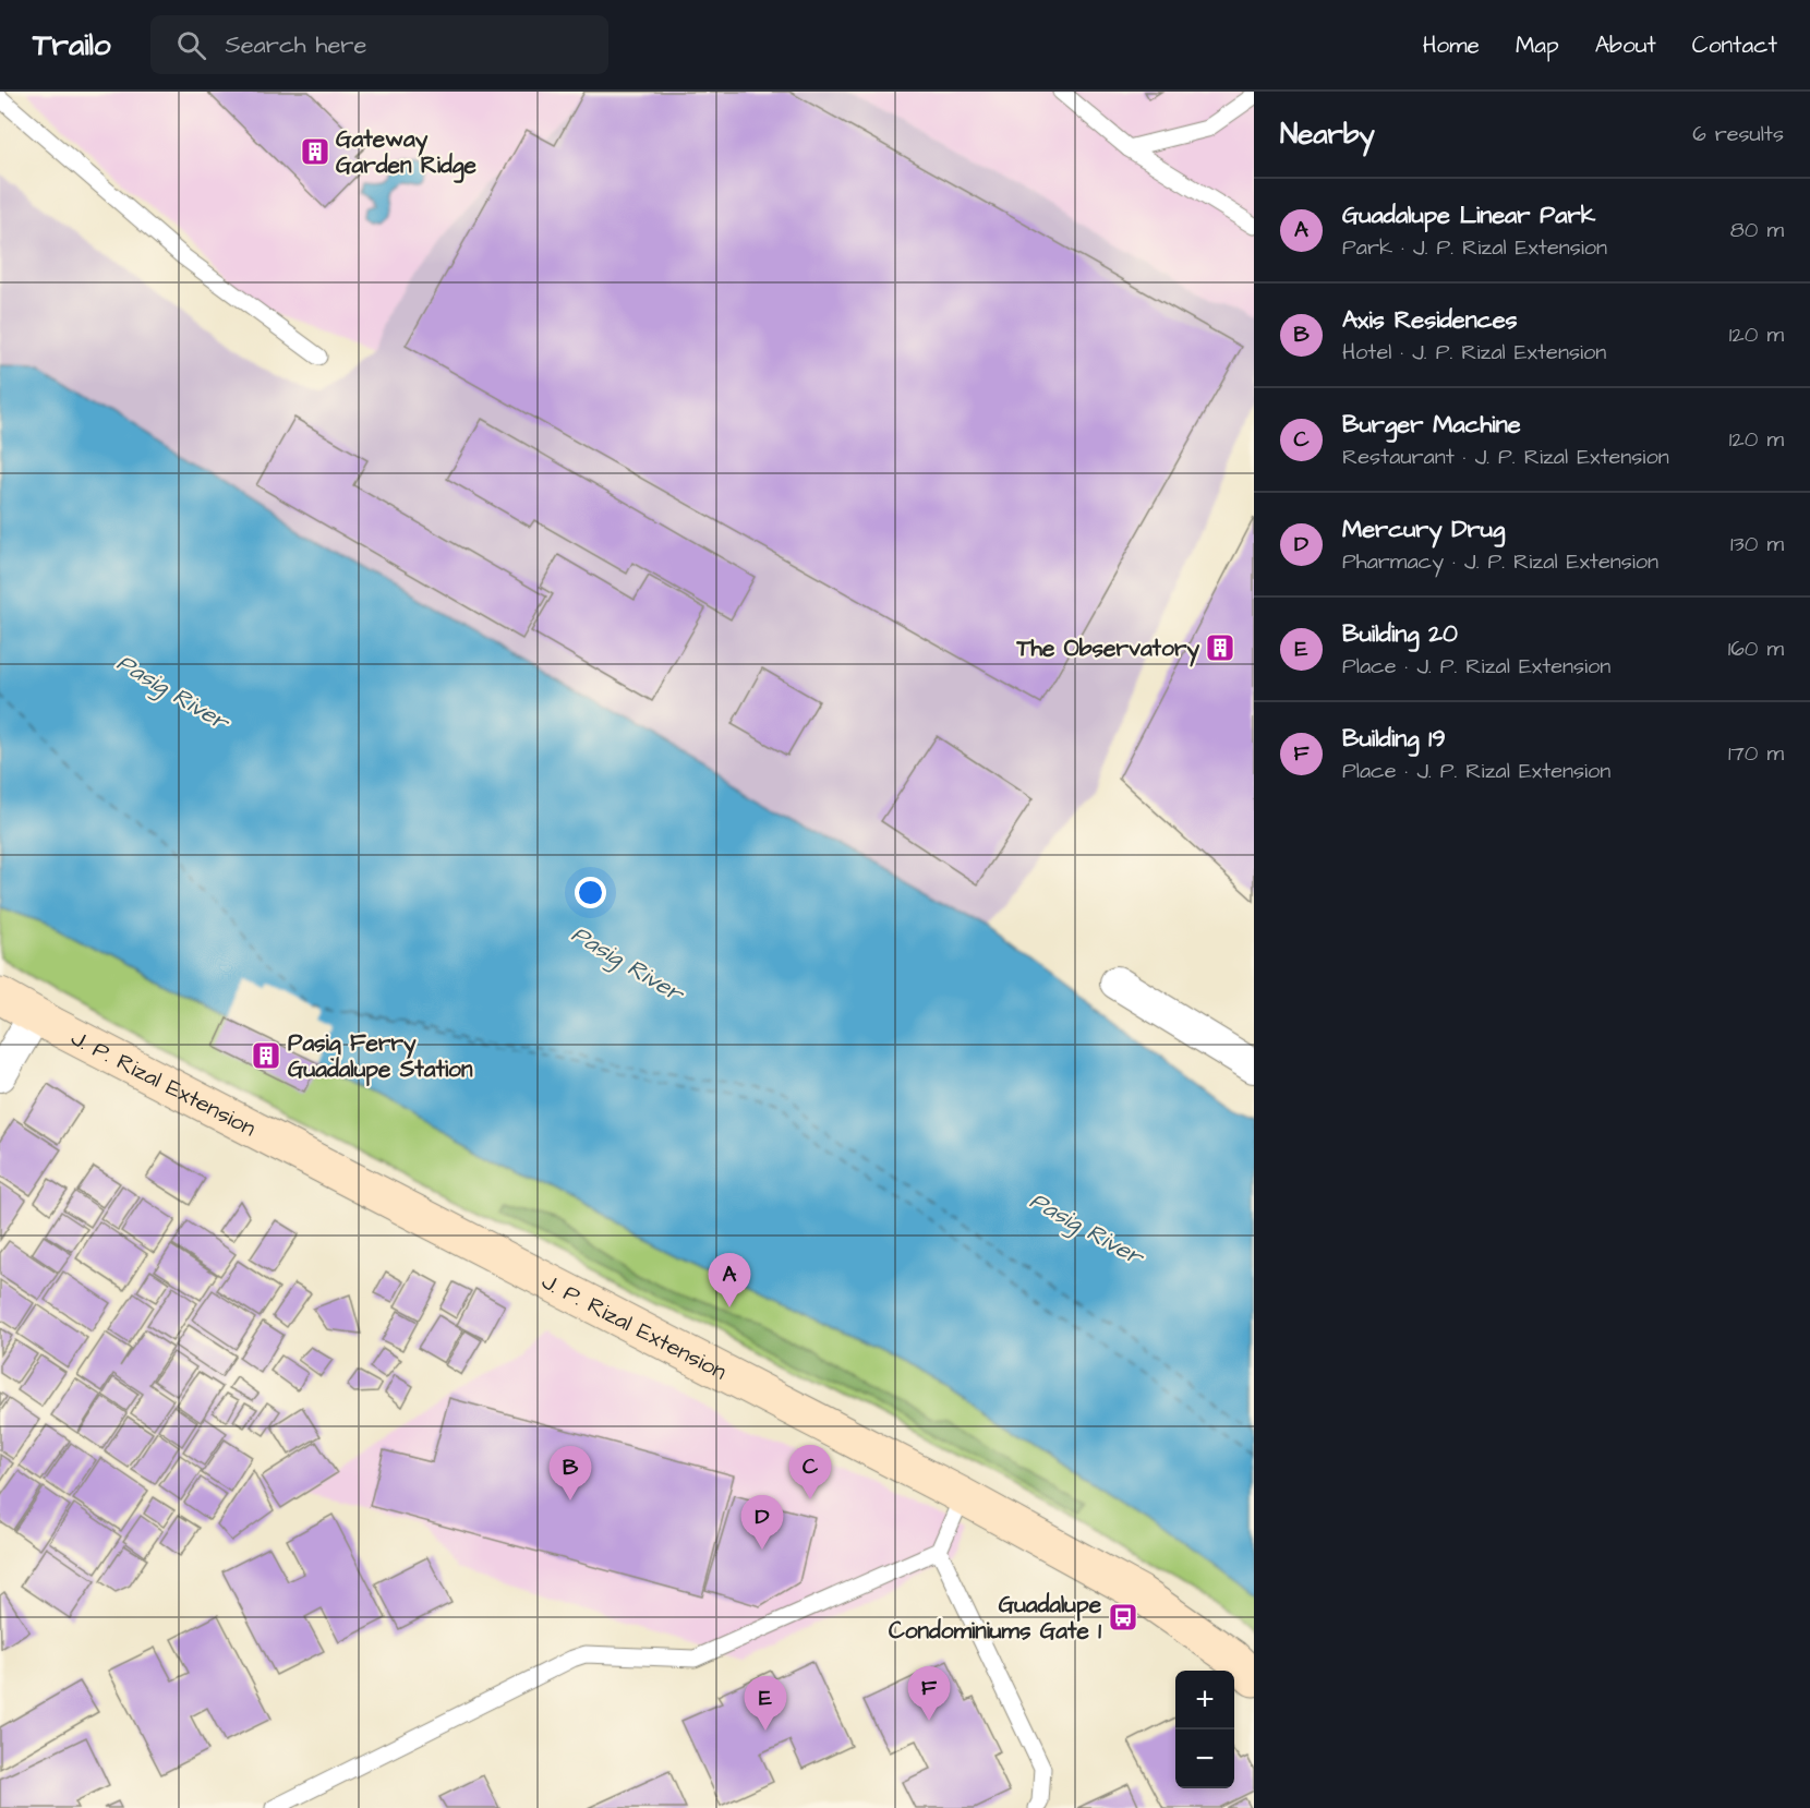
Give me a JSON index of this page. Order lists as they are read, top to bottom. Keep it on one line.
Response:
{"streets":{"main road":["J. P. Rizal Extension"]},"water":["Pasig River"],"places":{"building":["Gateway Garden Ridge","The Observatory","Pasig Ferry Guadalupe Station"],"bus stop":["Guadalupe Condominiums Gate 1"]},"page":{"header":"Trailo","search":"Search here","nav":["Home","Map","About","Contact"],"heading":["Nearby","6 results"],"list":[{"mark":"A","name":"Guadalupe Linear Park","note":"Park · J. P. Rizal Extension","value":"80 m"},{"mark":"B","name":"Axis Residences","note":"Hotel · J. P. Rizal Extension","value":"120 m"},{"mark":"C","name":"Burger Machine","note":"Restaurant · J. P. Rizal Extension","value":"120 m"},{"mark":"D","name":"Mercury Drug","note":"Pharmacy · J. P. Rizal Extension","value":"130 m"},{"mark":"E","name":"Building 20","note":"Place · J. P. Rizal Extension","value":"160 m"},{"mark":"F","name":"Building 19","note":"Place · J. P. Rizal Extension","value":"170 m"}],"pins":["A","C","B","D","F","E"],"map_buttons":["+","−"]}}
